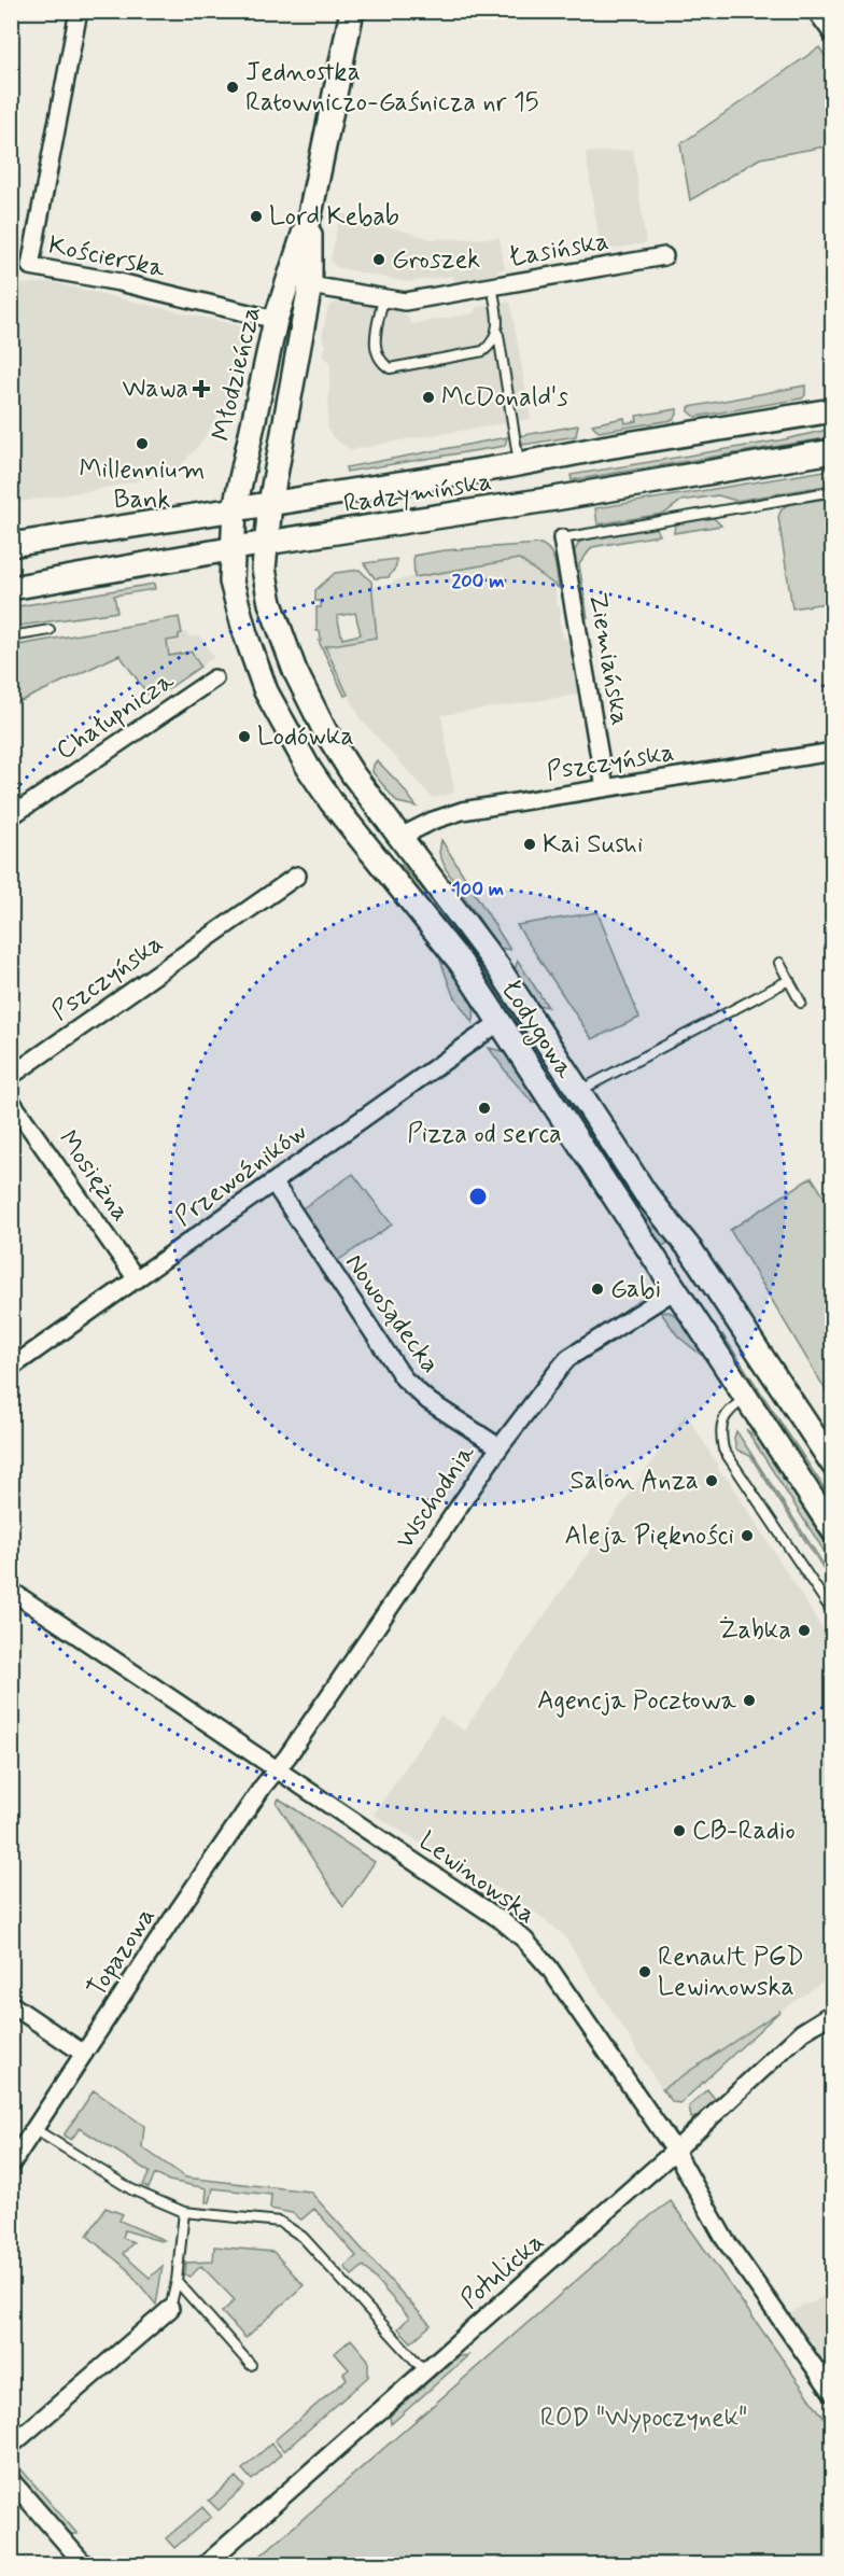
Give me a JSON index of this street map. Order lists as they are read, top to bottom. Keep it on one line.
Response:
{"streets":{"main road":["Młodzieńcza","Radzymińska","Łodygowa"],"street":["Łasińska","Kościerska","Ziemiańska","Chałupnicza","Pszczyńska","Przewoźników","Mosiężna","Nowosądecka","Wschodnia","Lewinowska","Topazowa","Potulicka"]},"crossings":[["Łasińska","Młodzieńcza"],["Kościerska","Młodzieńcza"],["Młodzieńcza","Radzymińska"],["Młodzieńcza","Łodygowa"],["Radzymińska","Łodygowa"],["Ziemiańska","Pszczyńska"],["Pszczyńska","Łodygowa"],["Łodygowa","Przewoźników"],["Łodygowa","Wschodnia"],["Przewoźników","Mosiężna"],["Przewoźników","Nowosądecka"],["Nowosądecka","Wschodnia"],["Wschodnia","Lewinowska"],["Wschodnia","Topazowa"],["Lewinowska","Topazowa"],["Lewinowska","Potulicka"]],"parks":["ROD \"Wypoczynek\""],"places":{"other":["Jednostka Ratowniczo-Gaśnicza nr 15","Lord Kebab","Groszek","McDonald's","Millennium Bank","Lodówka","Kai Sushi","Pizza od serca","Gabi","Salon Anza","Aleja Piękności","Żabka","Agencja Pocztowa","CB-Radio","Renault PGD Lewinowska"],"health":["Wawa"]},"rings":["200 m","100 m"]}
